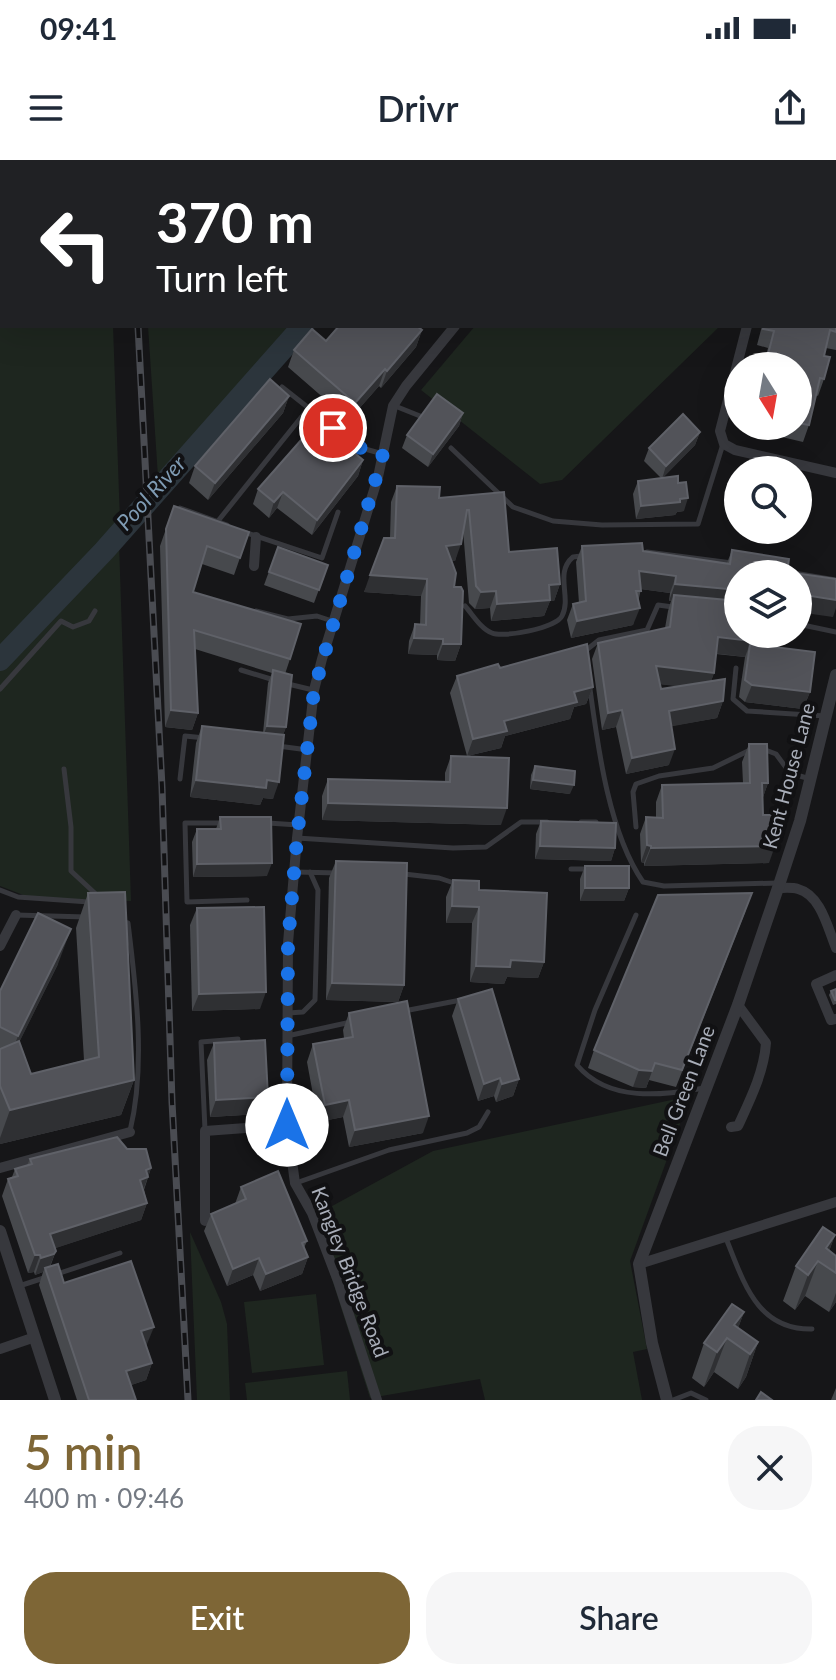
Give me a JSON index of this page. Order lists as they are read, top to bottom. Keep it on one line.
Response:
{"streets":{"street":["Kent House Lane","Bell Green Lane","Kangley Bridge Road"]},"crossings":[["Kent House Lane","Bell Green Lane"]],"water":["Pool River"],"north":"bottom","page":{"status":"09:41","header":"Drivr","turn":["370 m","Turn left"],"heading":["5 min","400 m · 09:46"],"buttons":["Exit","Share"]}}
